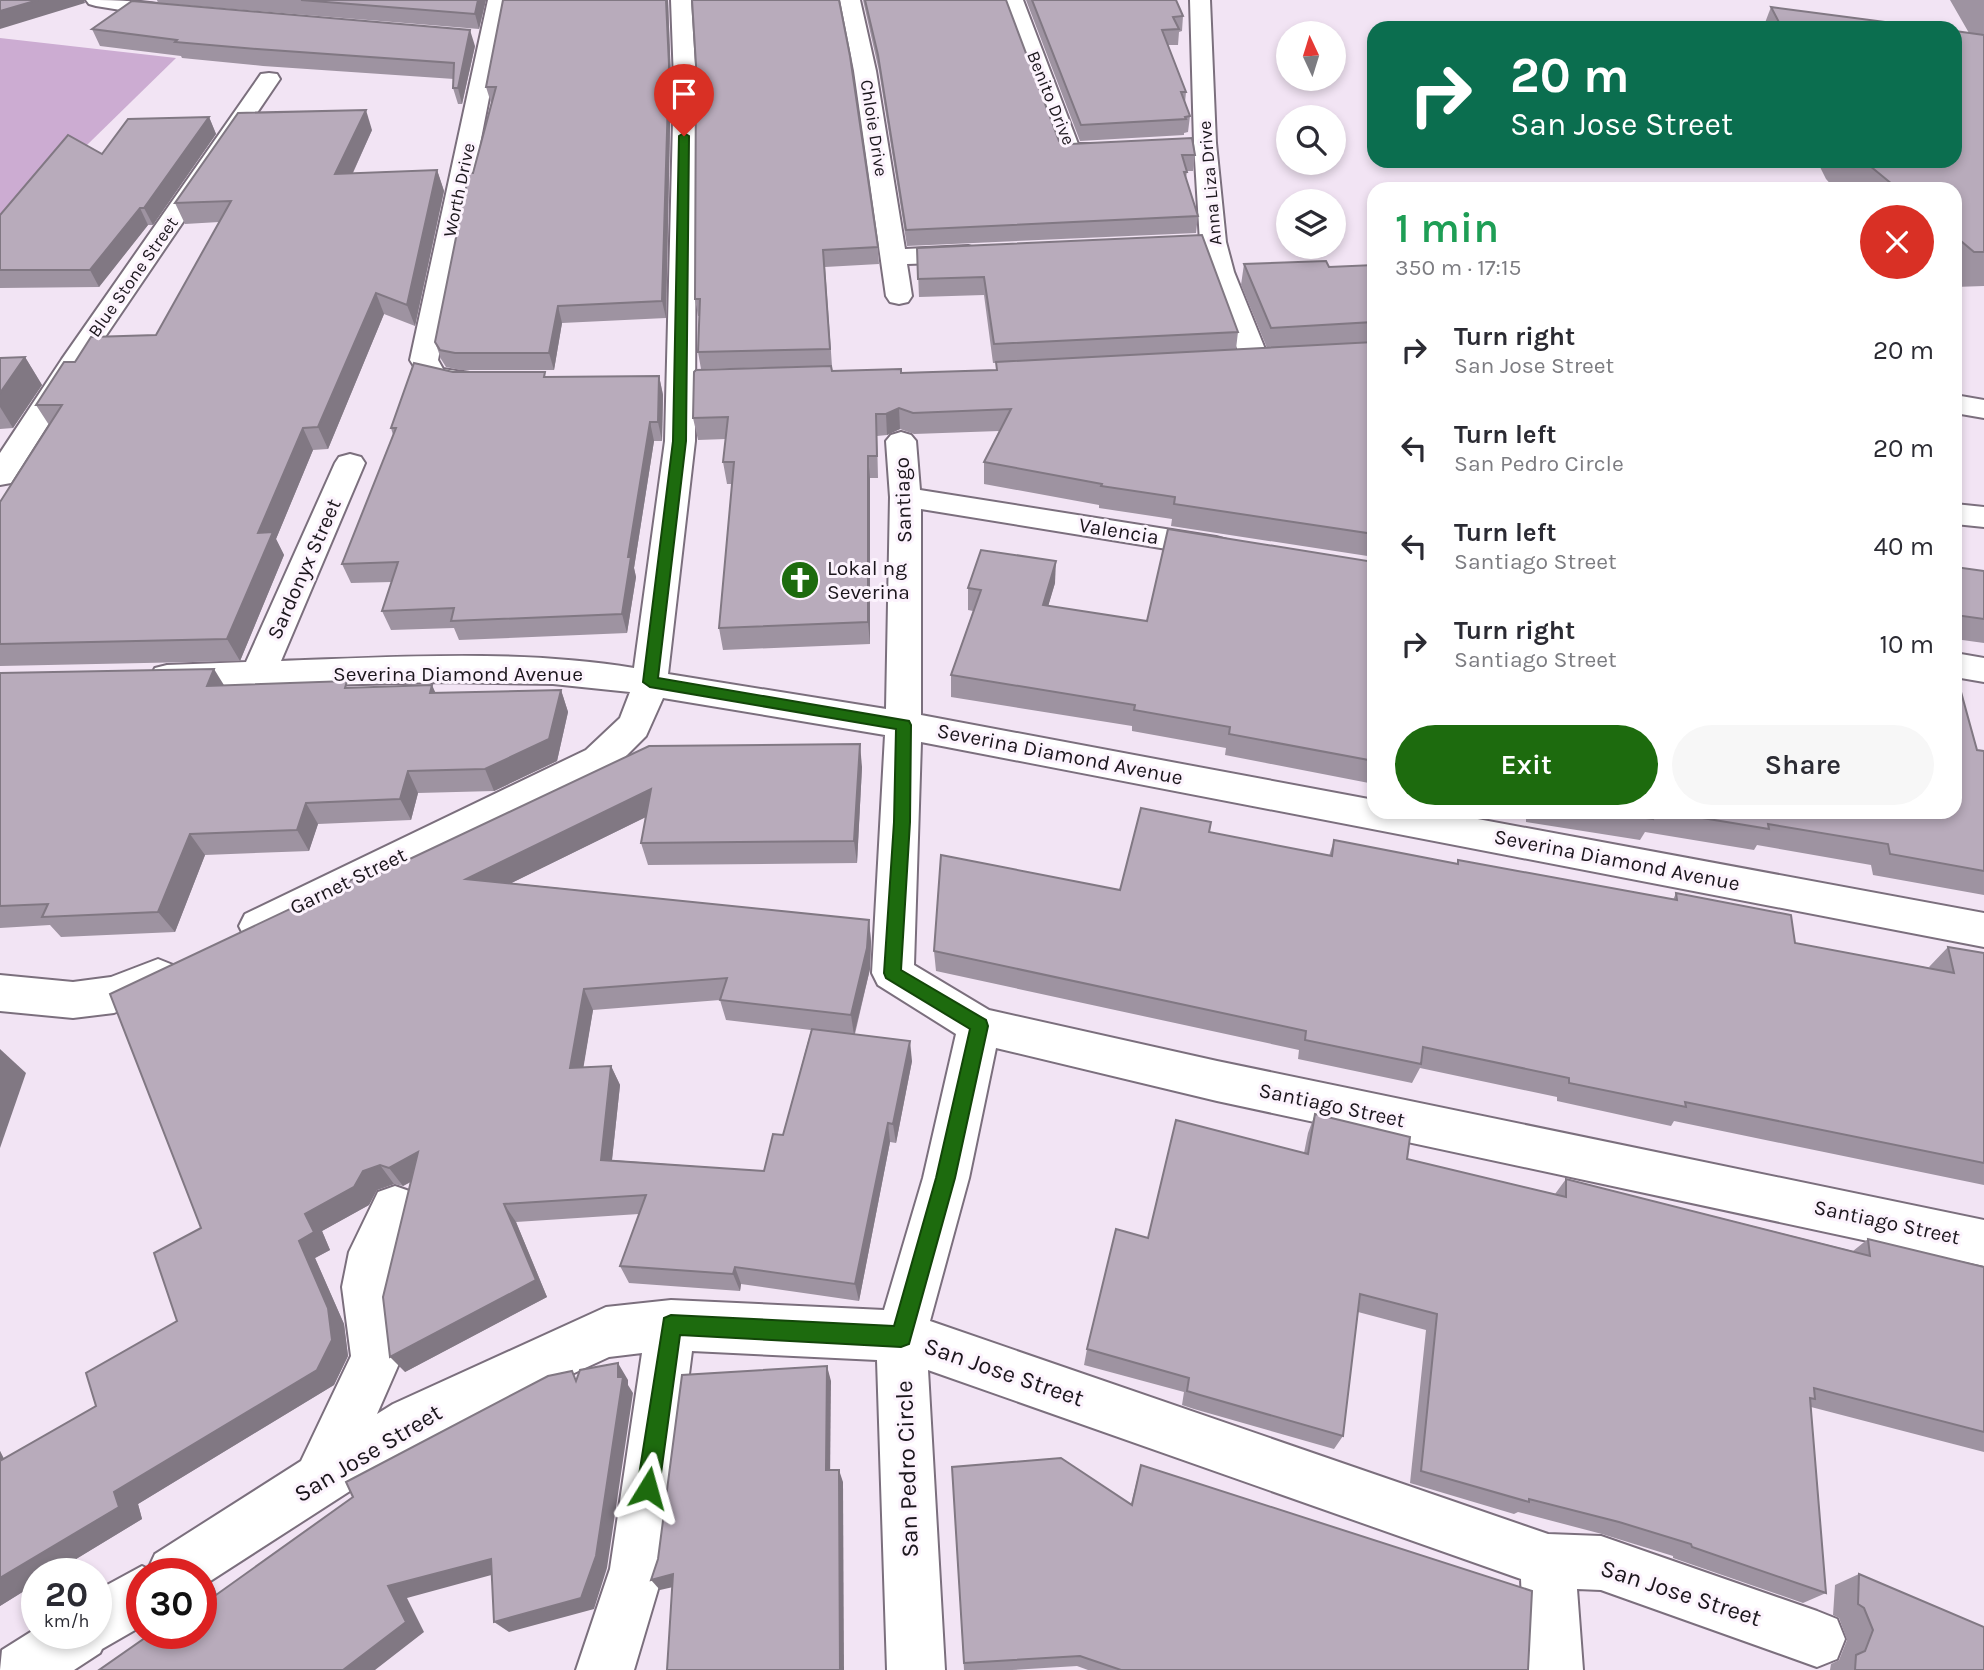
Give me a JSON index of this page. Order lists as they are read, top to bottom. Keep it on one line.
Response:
{"streets":{"street":["Benito Drive","Chloie Drive","Anna Liza Drive","Worth Drive","Blue Stone Street","Santiago","Valencia","Sardonyx Street","Severina Diamond Avenue","Garnet Street","Santiago Street","San Jose Street","San Pedro Circle"]},"crossings":[["Santiago","Valencia"],["Santiago","Severina Diamond Avenue"],["Santiago","Santiago Street"],["Sardonyx Street","Severina Diamond Avenue"],["Severina Diamond Avenue","Garnet Street"],["Santiago Street","San Pedro Circle"],["San Jose Street","San Pedro Circle"]],"places":{"church":["Lokal ng Severina"]},"north":"top","page":{"turn":["20 m","San Jose Street"],"heading":["1 min","350 m · 17:15"],"list":[{"name":"Turn right","note":"San Jose Street","value":"20 m"},{"name":"Turn left","note":"San Pedro Circle","value":"20 m"},{"name":"Turn left","note":"Santiago Street","value":"40 m"},{"name":"Turn right","note":"Santiago Street","value":"10 m"}],"buttons":["Exit","Share"],"speed":"20 km/h","limit":"30"}}
